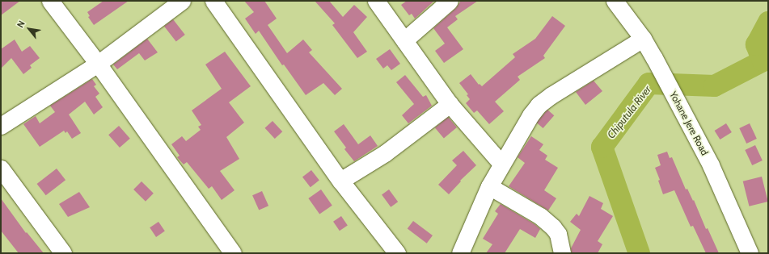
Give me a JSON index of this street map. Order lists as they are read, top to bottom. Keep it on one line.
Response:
{"streets":{"street":["Yohane Jere Road"]},"water":["Chiputula River"],"north":"top left"}
